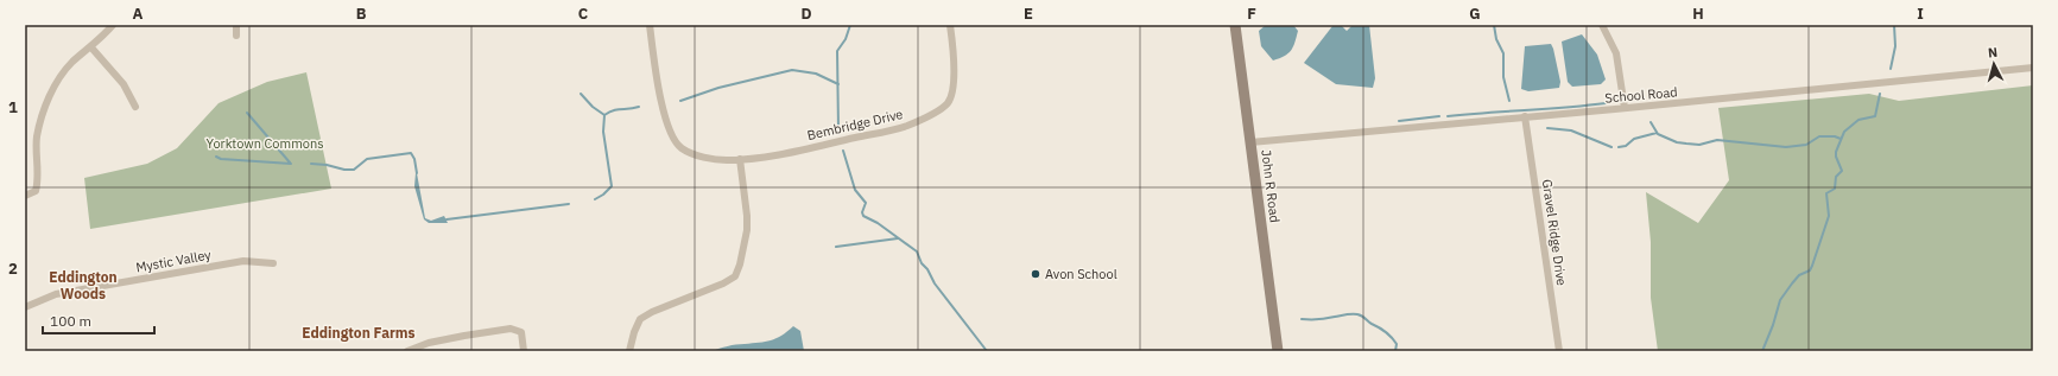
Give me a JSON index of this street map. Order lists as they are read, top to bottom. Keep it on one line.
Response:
{"streets":{"main road":["John R Road"],"street":["School Road","Bembridge Drive","Gravel Ridge Drive","Mystic Valley"]},"crossings":[["School Road","John R Road"],["School Road","Gravel Ridge Drive"]],"districts":["Eddington Woods","Eddington Farms"],"parks":["Yorktown Commons"],"places":["Avon School"],"scale_bar":"100 m","north":"top","grid":{"columns":["A","B","C","D","E","F","G","H","I"],"rows":["1","2"]}}
